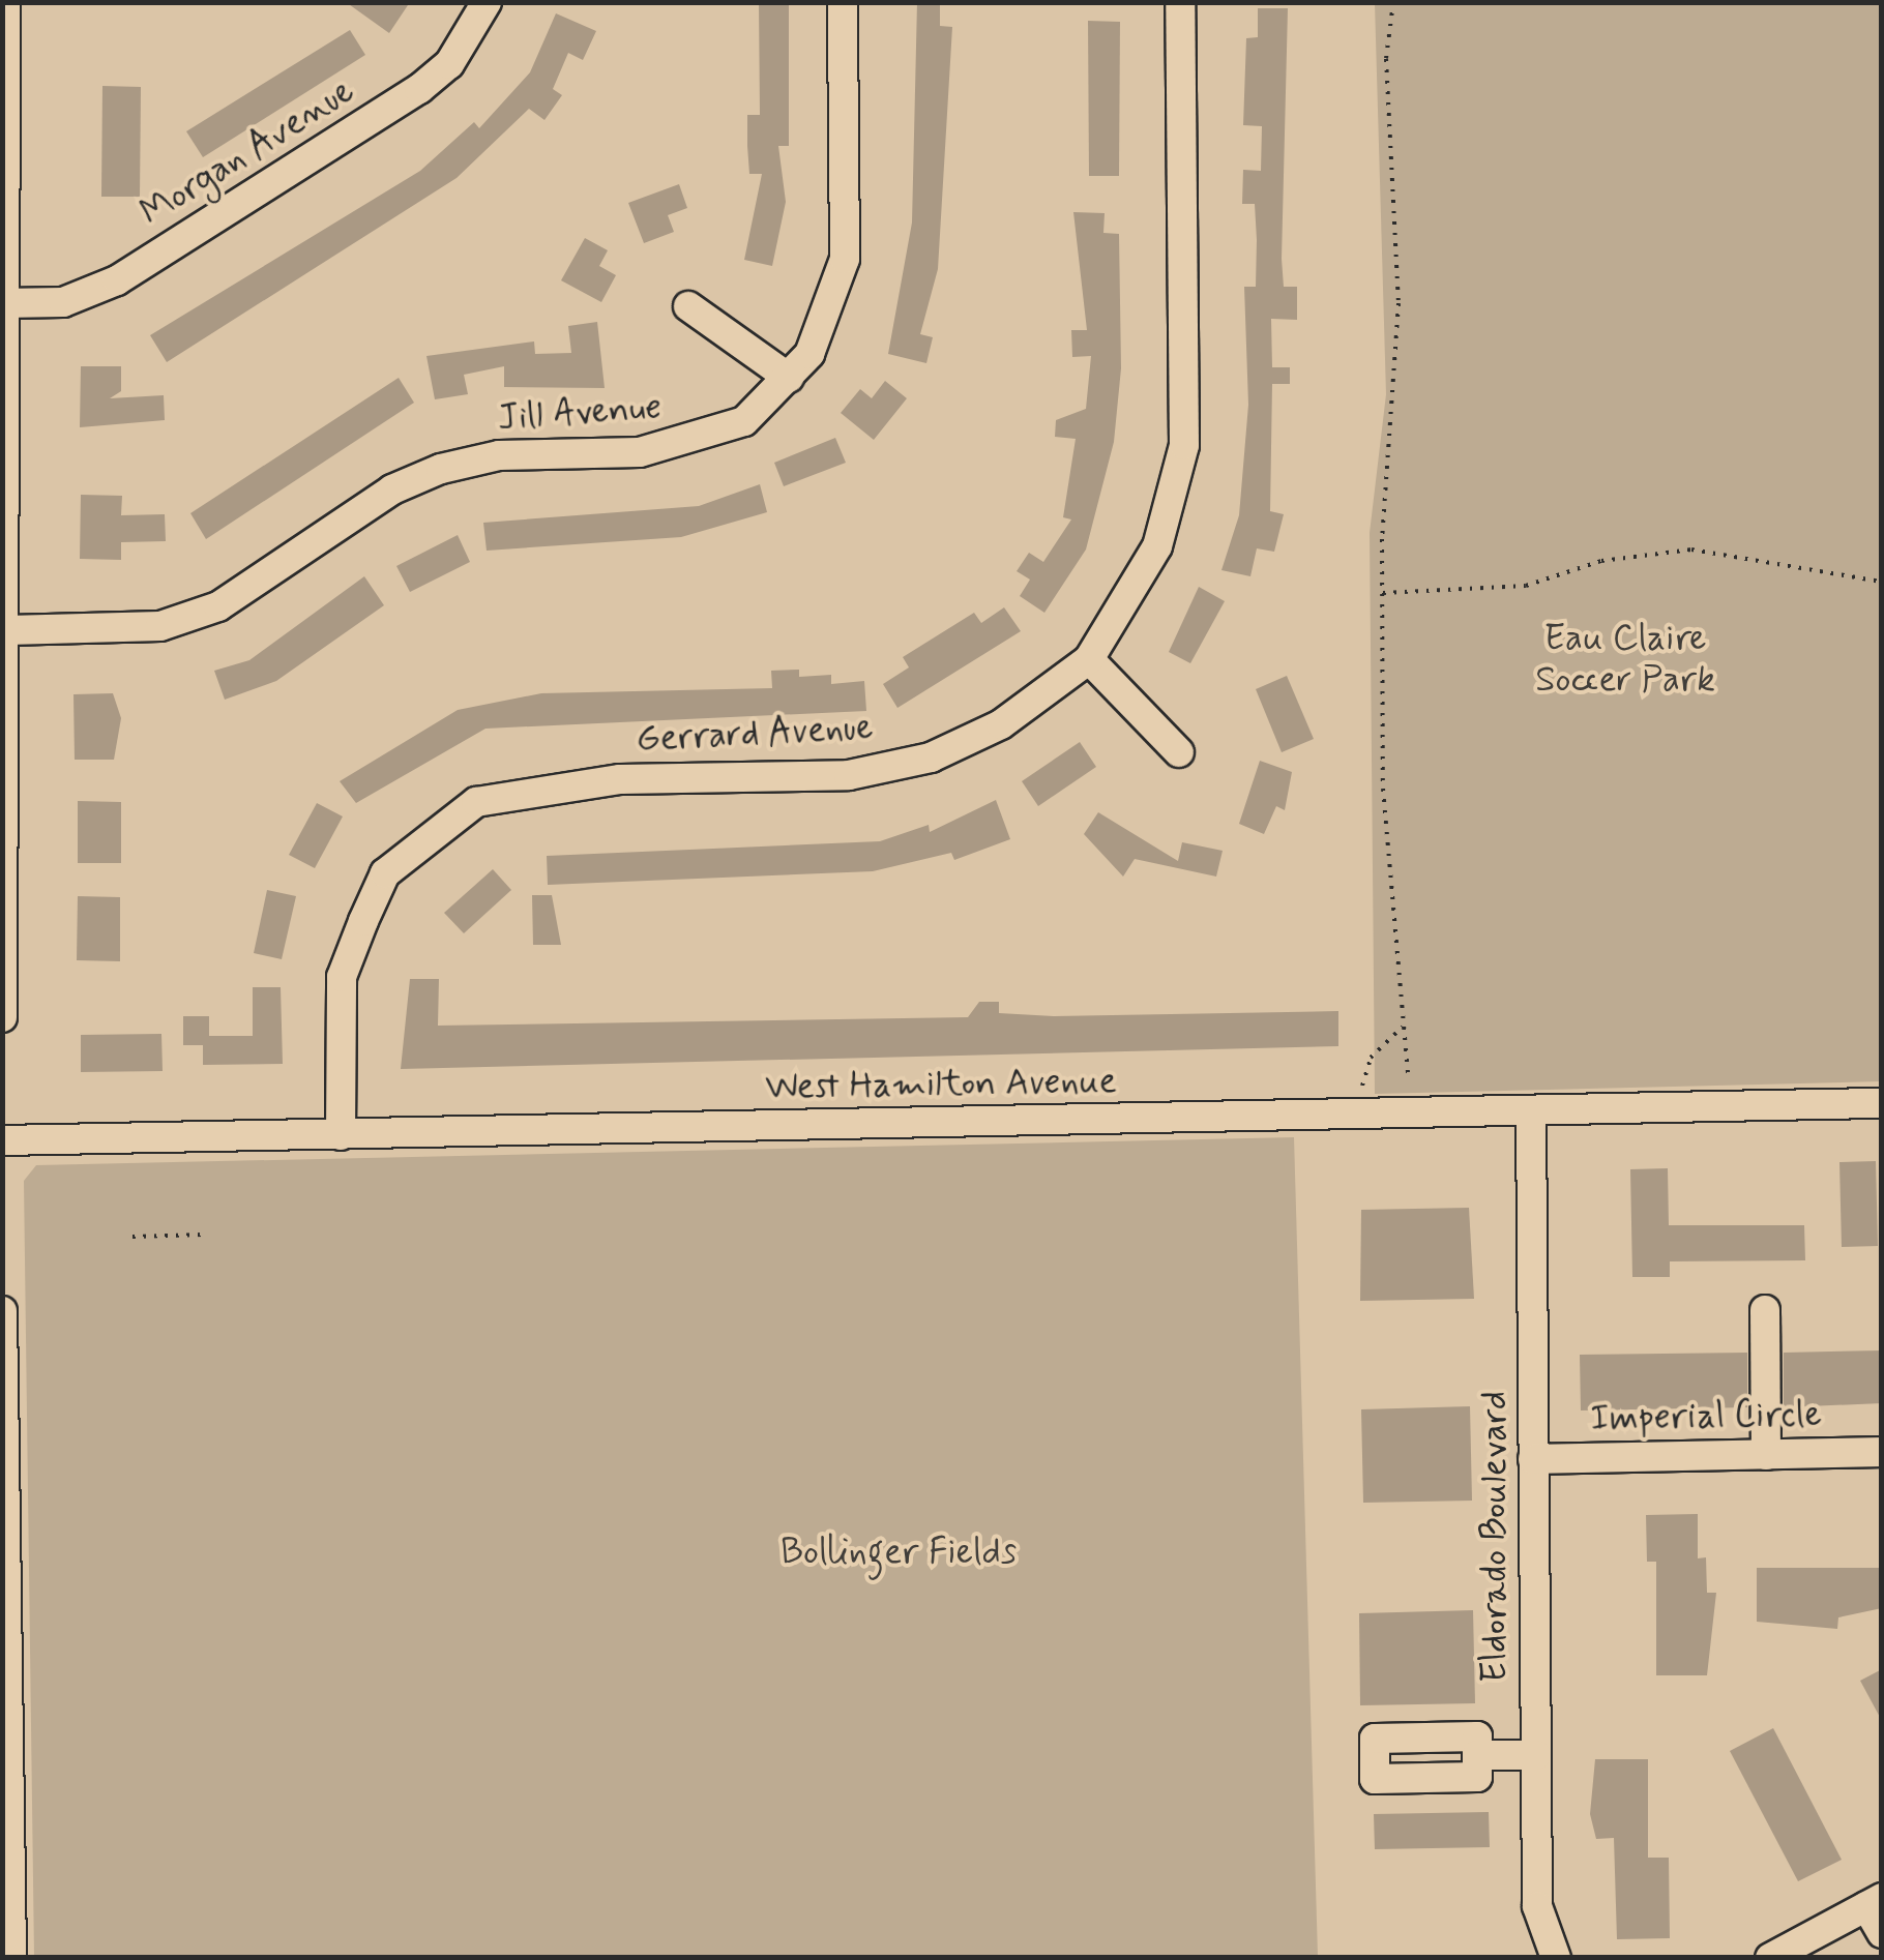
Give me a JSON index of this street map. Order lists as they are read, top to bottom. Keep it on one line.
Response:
{"streets":{"street":["Morgan Avenue","Jill Avenue","Gerrard Avenue","West Hamilton Avenue","Imperial Circle","Eldorado Boulevard"]},"crossings":[["Gerrard Avenue","West Hamilton Avenue"],["West Hamilton Avenue","Eldorado Boulevard"],["Imperial Circle","Eldorado Boulevard"]],"parks":["Eau Claire Soccer Park","Bollinger Fields"]}
